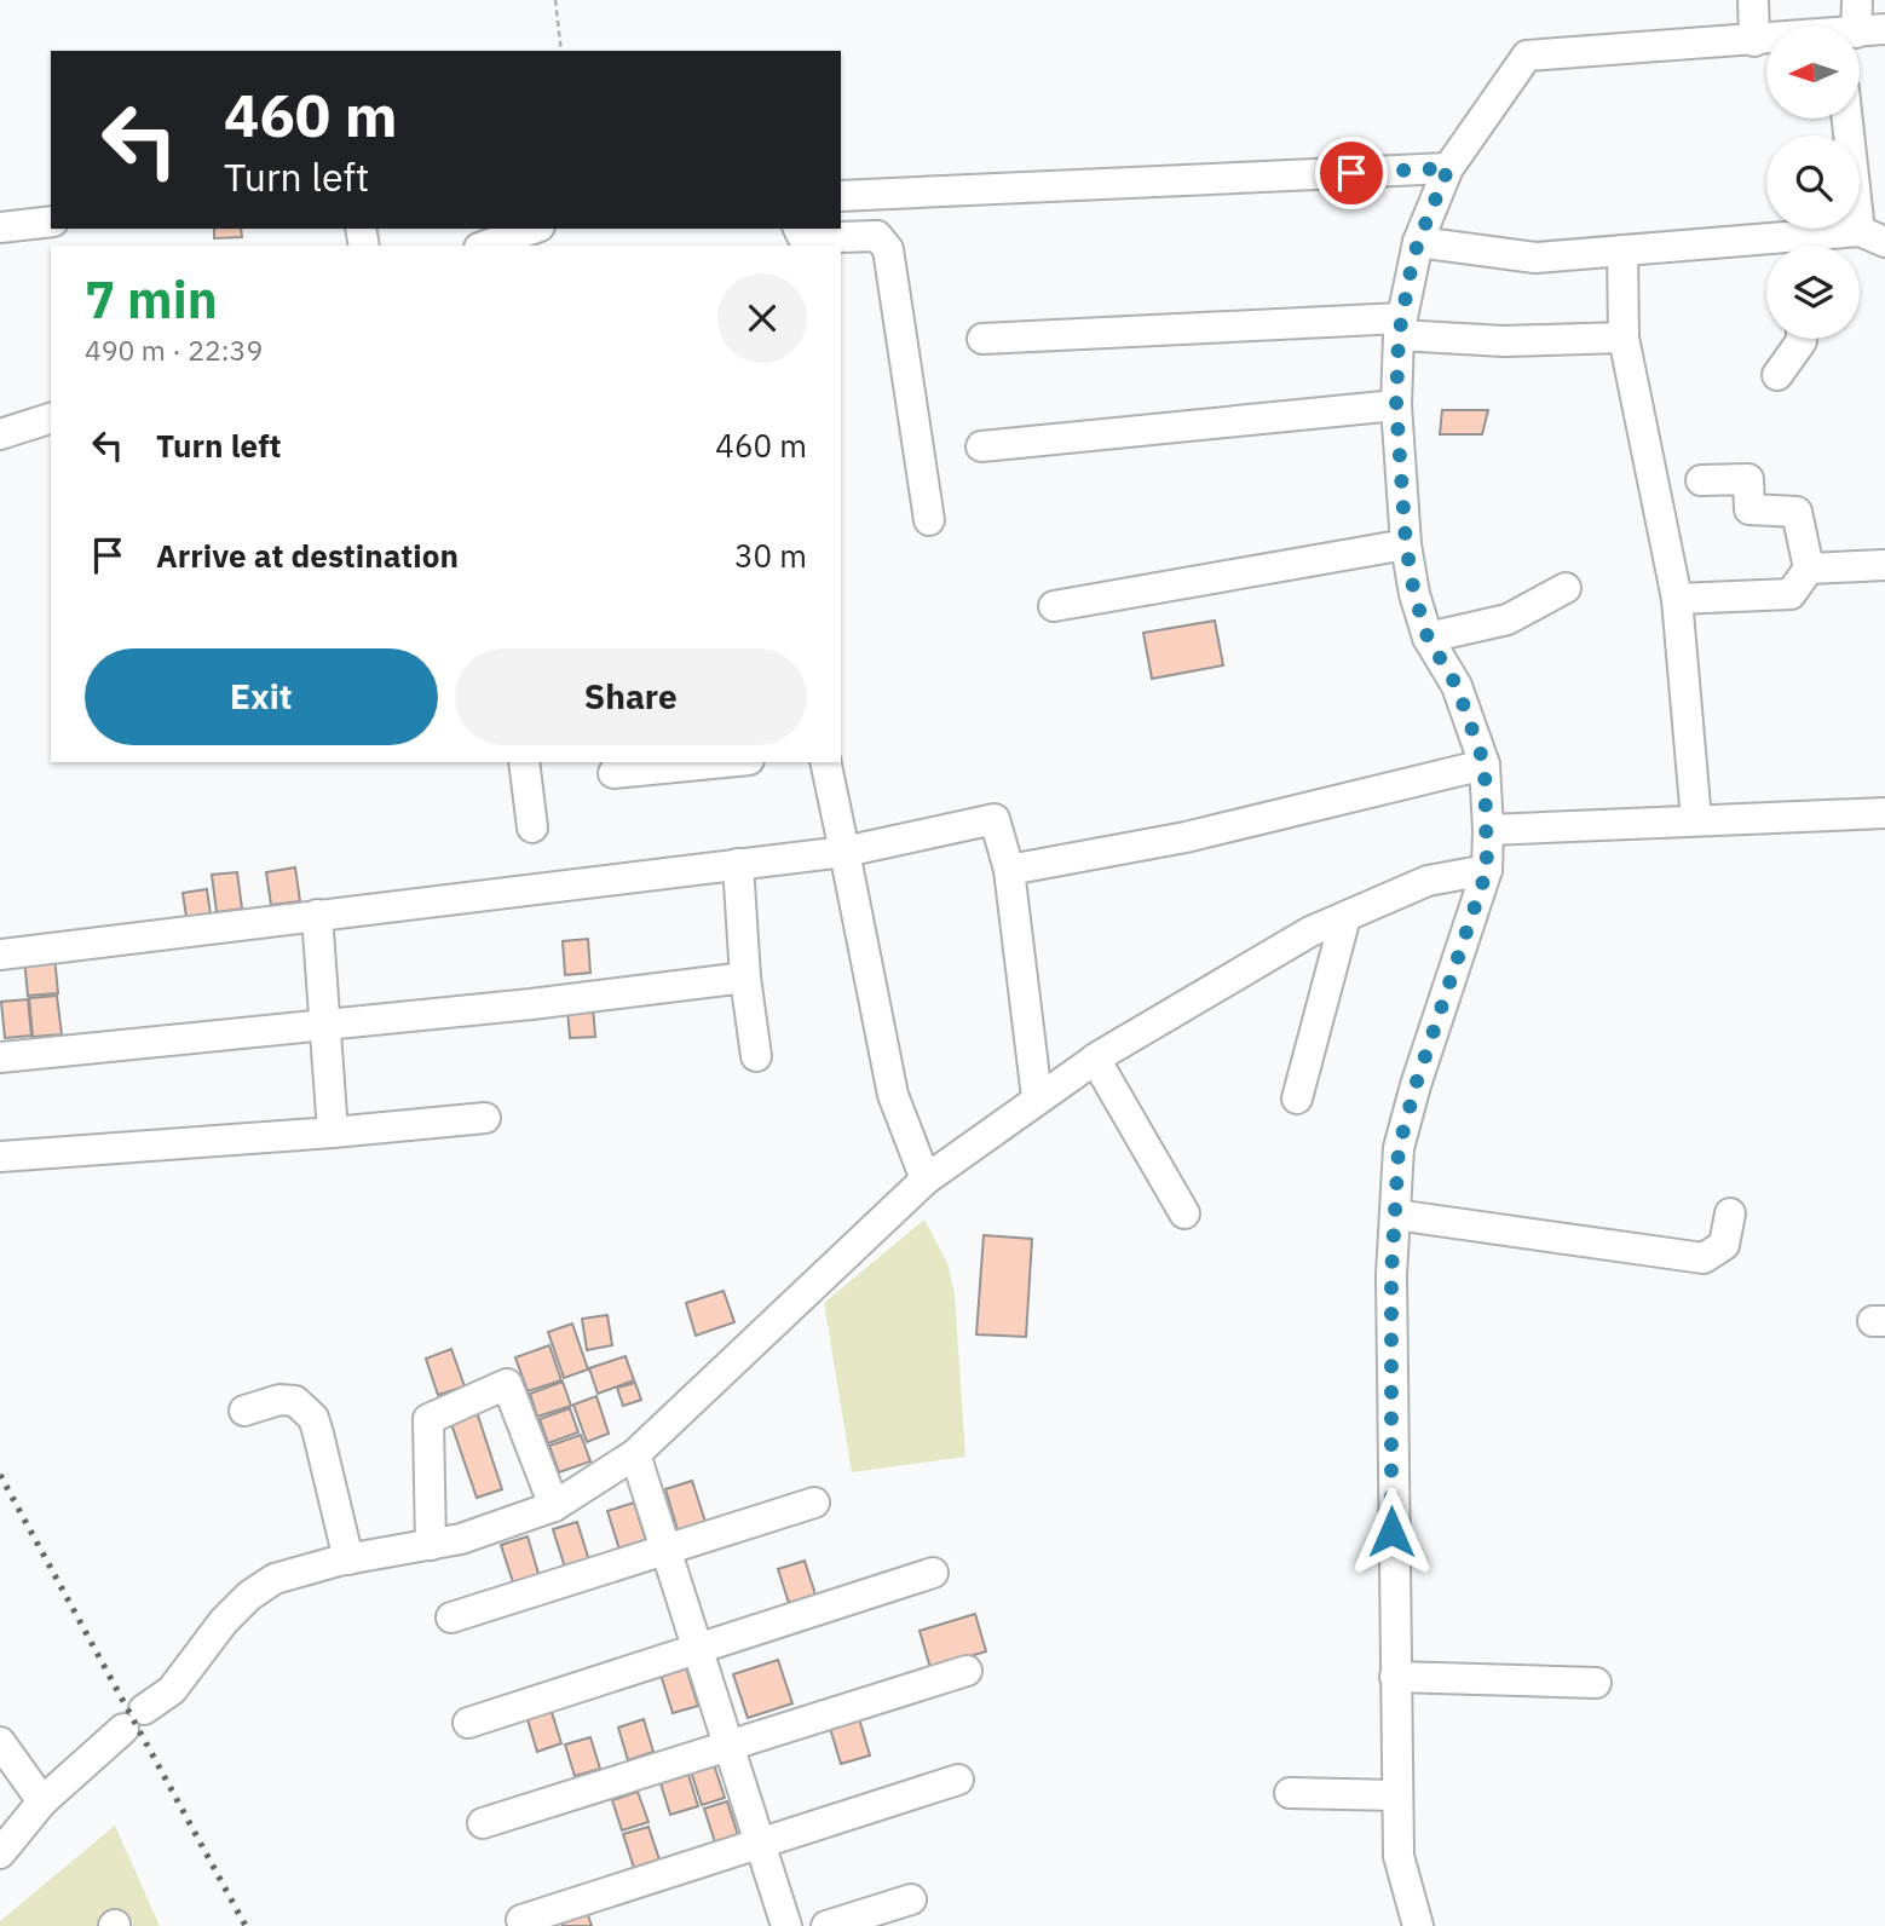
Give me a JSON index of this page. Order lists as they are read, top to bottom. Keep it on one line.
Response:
{"north":"left","page":{"turn":["460 m","Turn left"],"heading":["7 min","490 m · 22:39"],"list":[{"name":"Turn left","value":"460 m"},{"name":"Arrive at destination","value":"30 m"}],"buttons":["Exit","Share"]}}
